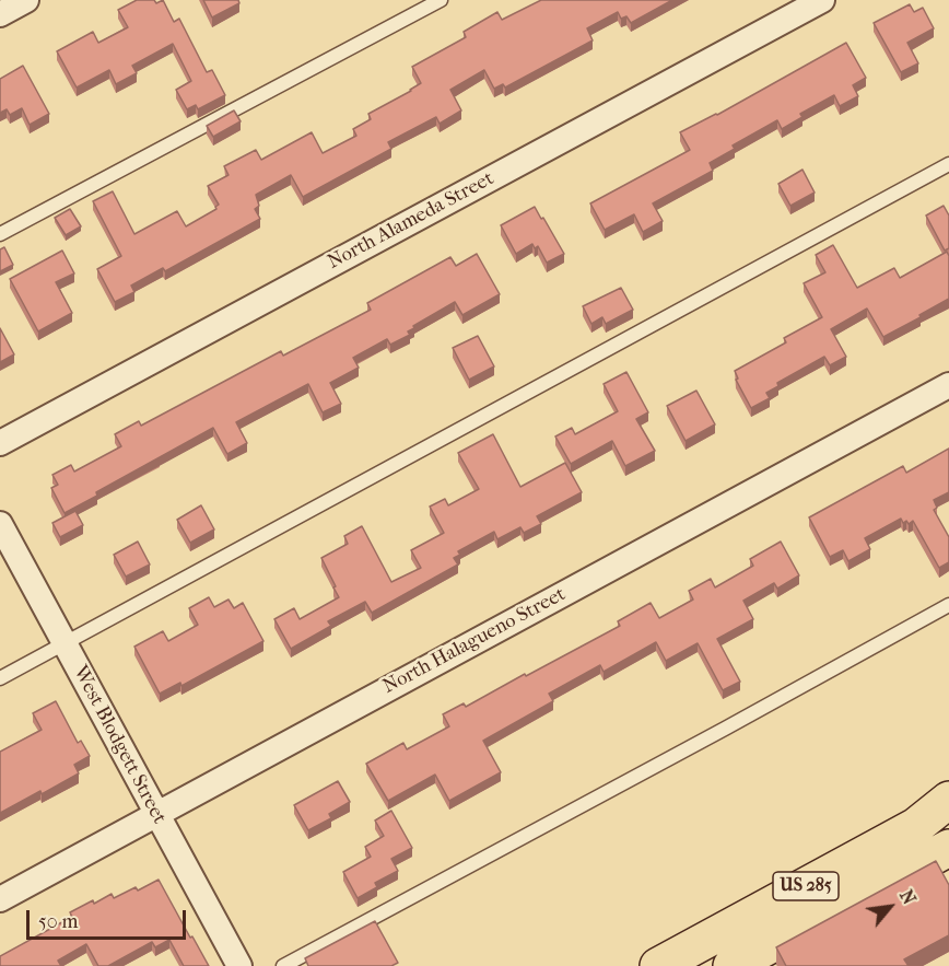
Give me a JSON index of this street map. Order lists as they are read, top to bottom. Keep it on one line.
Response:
{"streets":{"highway":["US 285"],"street":["North Alameda Street","North Halagueno Street","West Blodgett Street"]},"crossings":[["North Halagueno Street","West Blodgett Street"]],"scale_bar":"50 m","north":"top right"}
